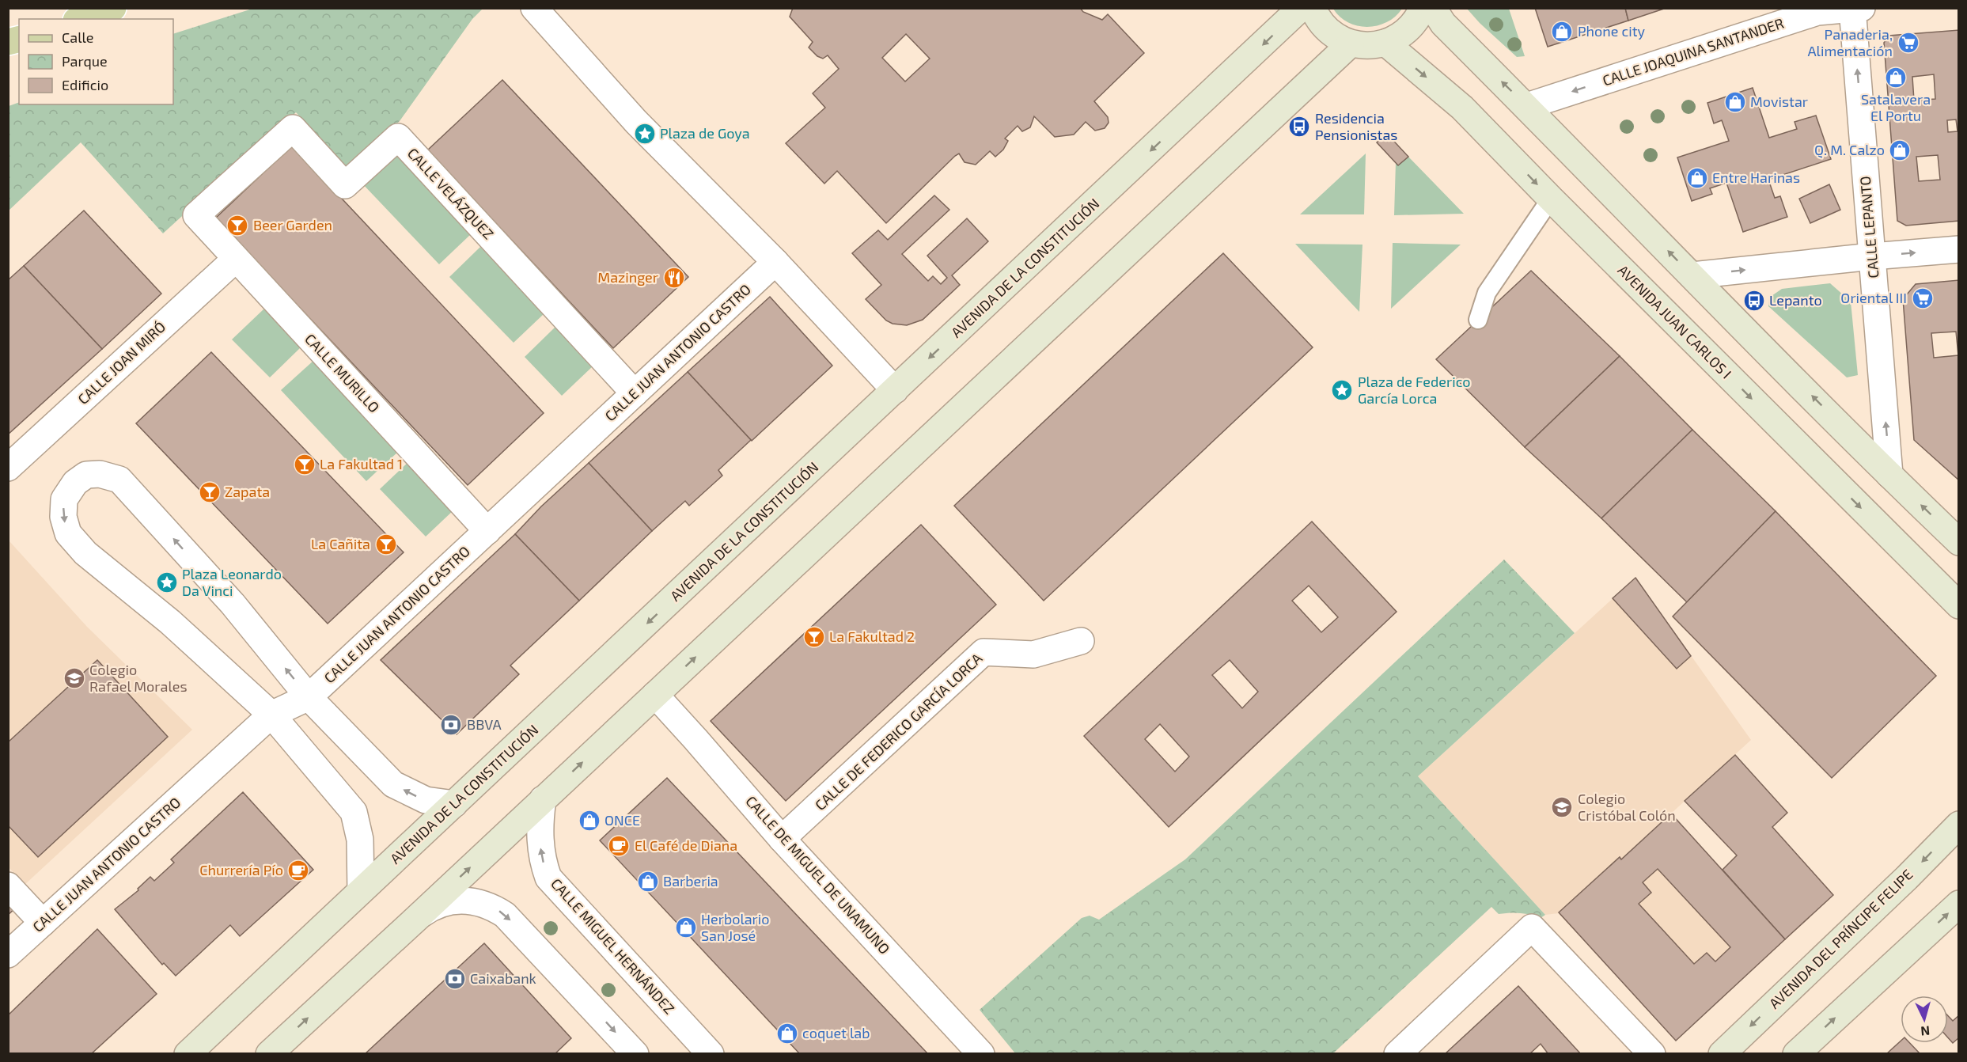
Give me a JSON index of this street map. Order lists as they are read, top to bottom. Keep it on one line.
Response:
{"streets":{"street":["CALLE JOAQUINA SANTANDER","CALLE VELÁZQUEZ","CALLE LEPANTO","AVENIDA DE LA CONSTITUCIÓN","AVENIDA JUAN CARLOS I","CALLE JUAN ANTONIO CASTRO","CALLE JOAN MIRÓ","CALLE MURILLO","CALLE DE FEDERICO GARCÍA LORCA","CALLE DE MIGUEL DE UNAMUNO","AVENIDA DEL PRÍNCIPE FELIPE","CALLE MIGUEL HERNÁNDEZ"]},"crossings":[["CALLE JOAQUINA SANTANDER","CALLE LEPANTO"],["CALLE VELÁZQUEZ","CALLE JUAN ANTONIO CASTRO"],["CALLE VELÁZQUEZ","CALLE MURILLO"],["CALLE JUAN ANTONIO CASTRO","CALLE MURILLO"],["CALLE JOAN MIRÓ","CALLE MURILLO"],["CALLE DE FEDERICO GARCÍA LORCA","CALLE DE MIGUEL DE UNAMUNO"]],"one_way":["CALLE LEPANTO"],"places":{"shop":["Phone city","Satalavera El Portu","Movistar","Q. M. Calzo","Entre Harinas","ONCE","Barberia","Herbolario San José","coquet lab"],"supermarket":["Panaderia, Alimentación","Oriental III"],"bus stop":["Residencia Pensionistas","Lepanto"],"place":["Plaza de Goya","Plaza de Federico García Lorca","Plaza Leonardo Da Vinci"],"bar":["Beer Garden","La Fakultad 1","Zapata","La Cañita","La Fakultad 2"],"restaurant":["Mazinger"],"school or university":["Colegio Rafael Morales","Colegio Cristóbal Colón"],"bank":["BBVA","Caixabank"],"cafe":["El Café de Diana","Churrería Pío"]},"legend":["Calle","Parque","Edificio"],"north":"bottom"}
